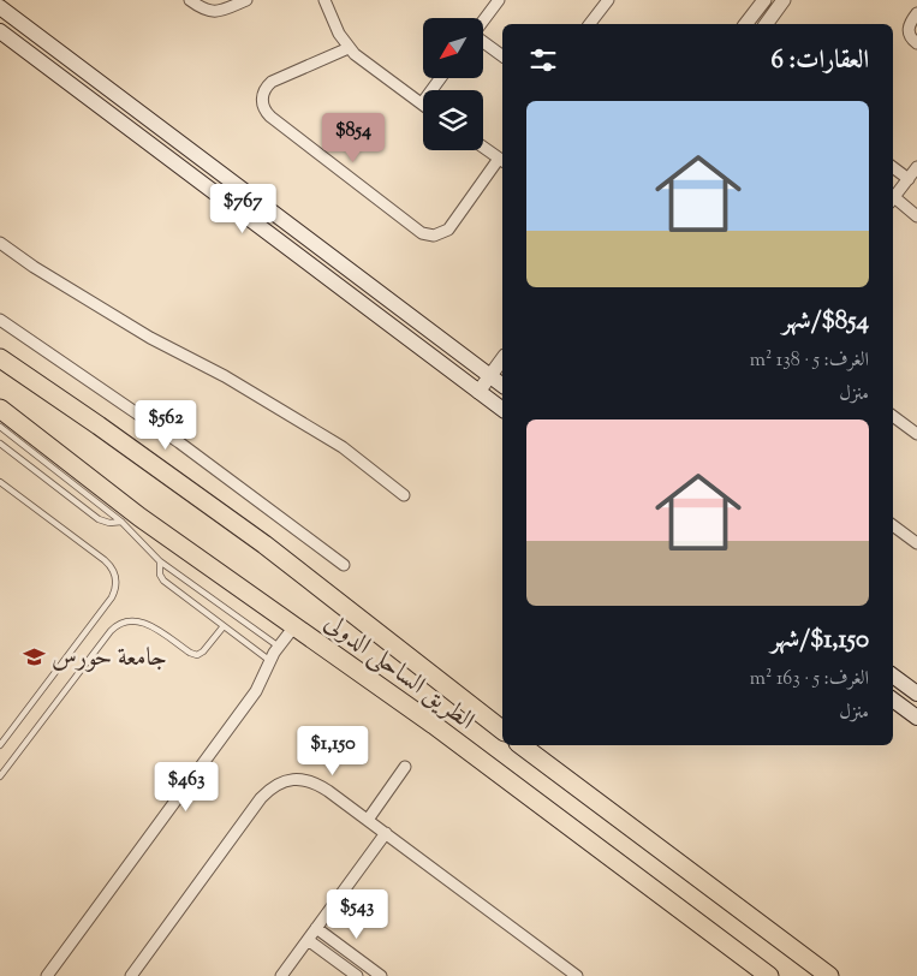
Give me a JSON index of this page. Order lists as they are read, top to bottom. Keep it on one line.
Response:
{"streets":{"highway":["الطريق الساحلى الدولى"]},"places":{"school or university":["جامعة حورس"]},"north":"bottom left","page":{"heading":"العقارات: 6","list":[{"name":"$854/شهر","note":"الغرف: 5 · 138 m² · منزل"},{"name":"$1,150/شهر","note":"الغرف: 5 · 163 m² · منزل"}],"price":["$854","$767","$562","$1,150","$463","$543"]}}
